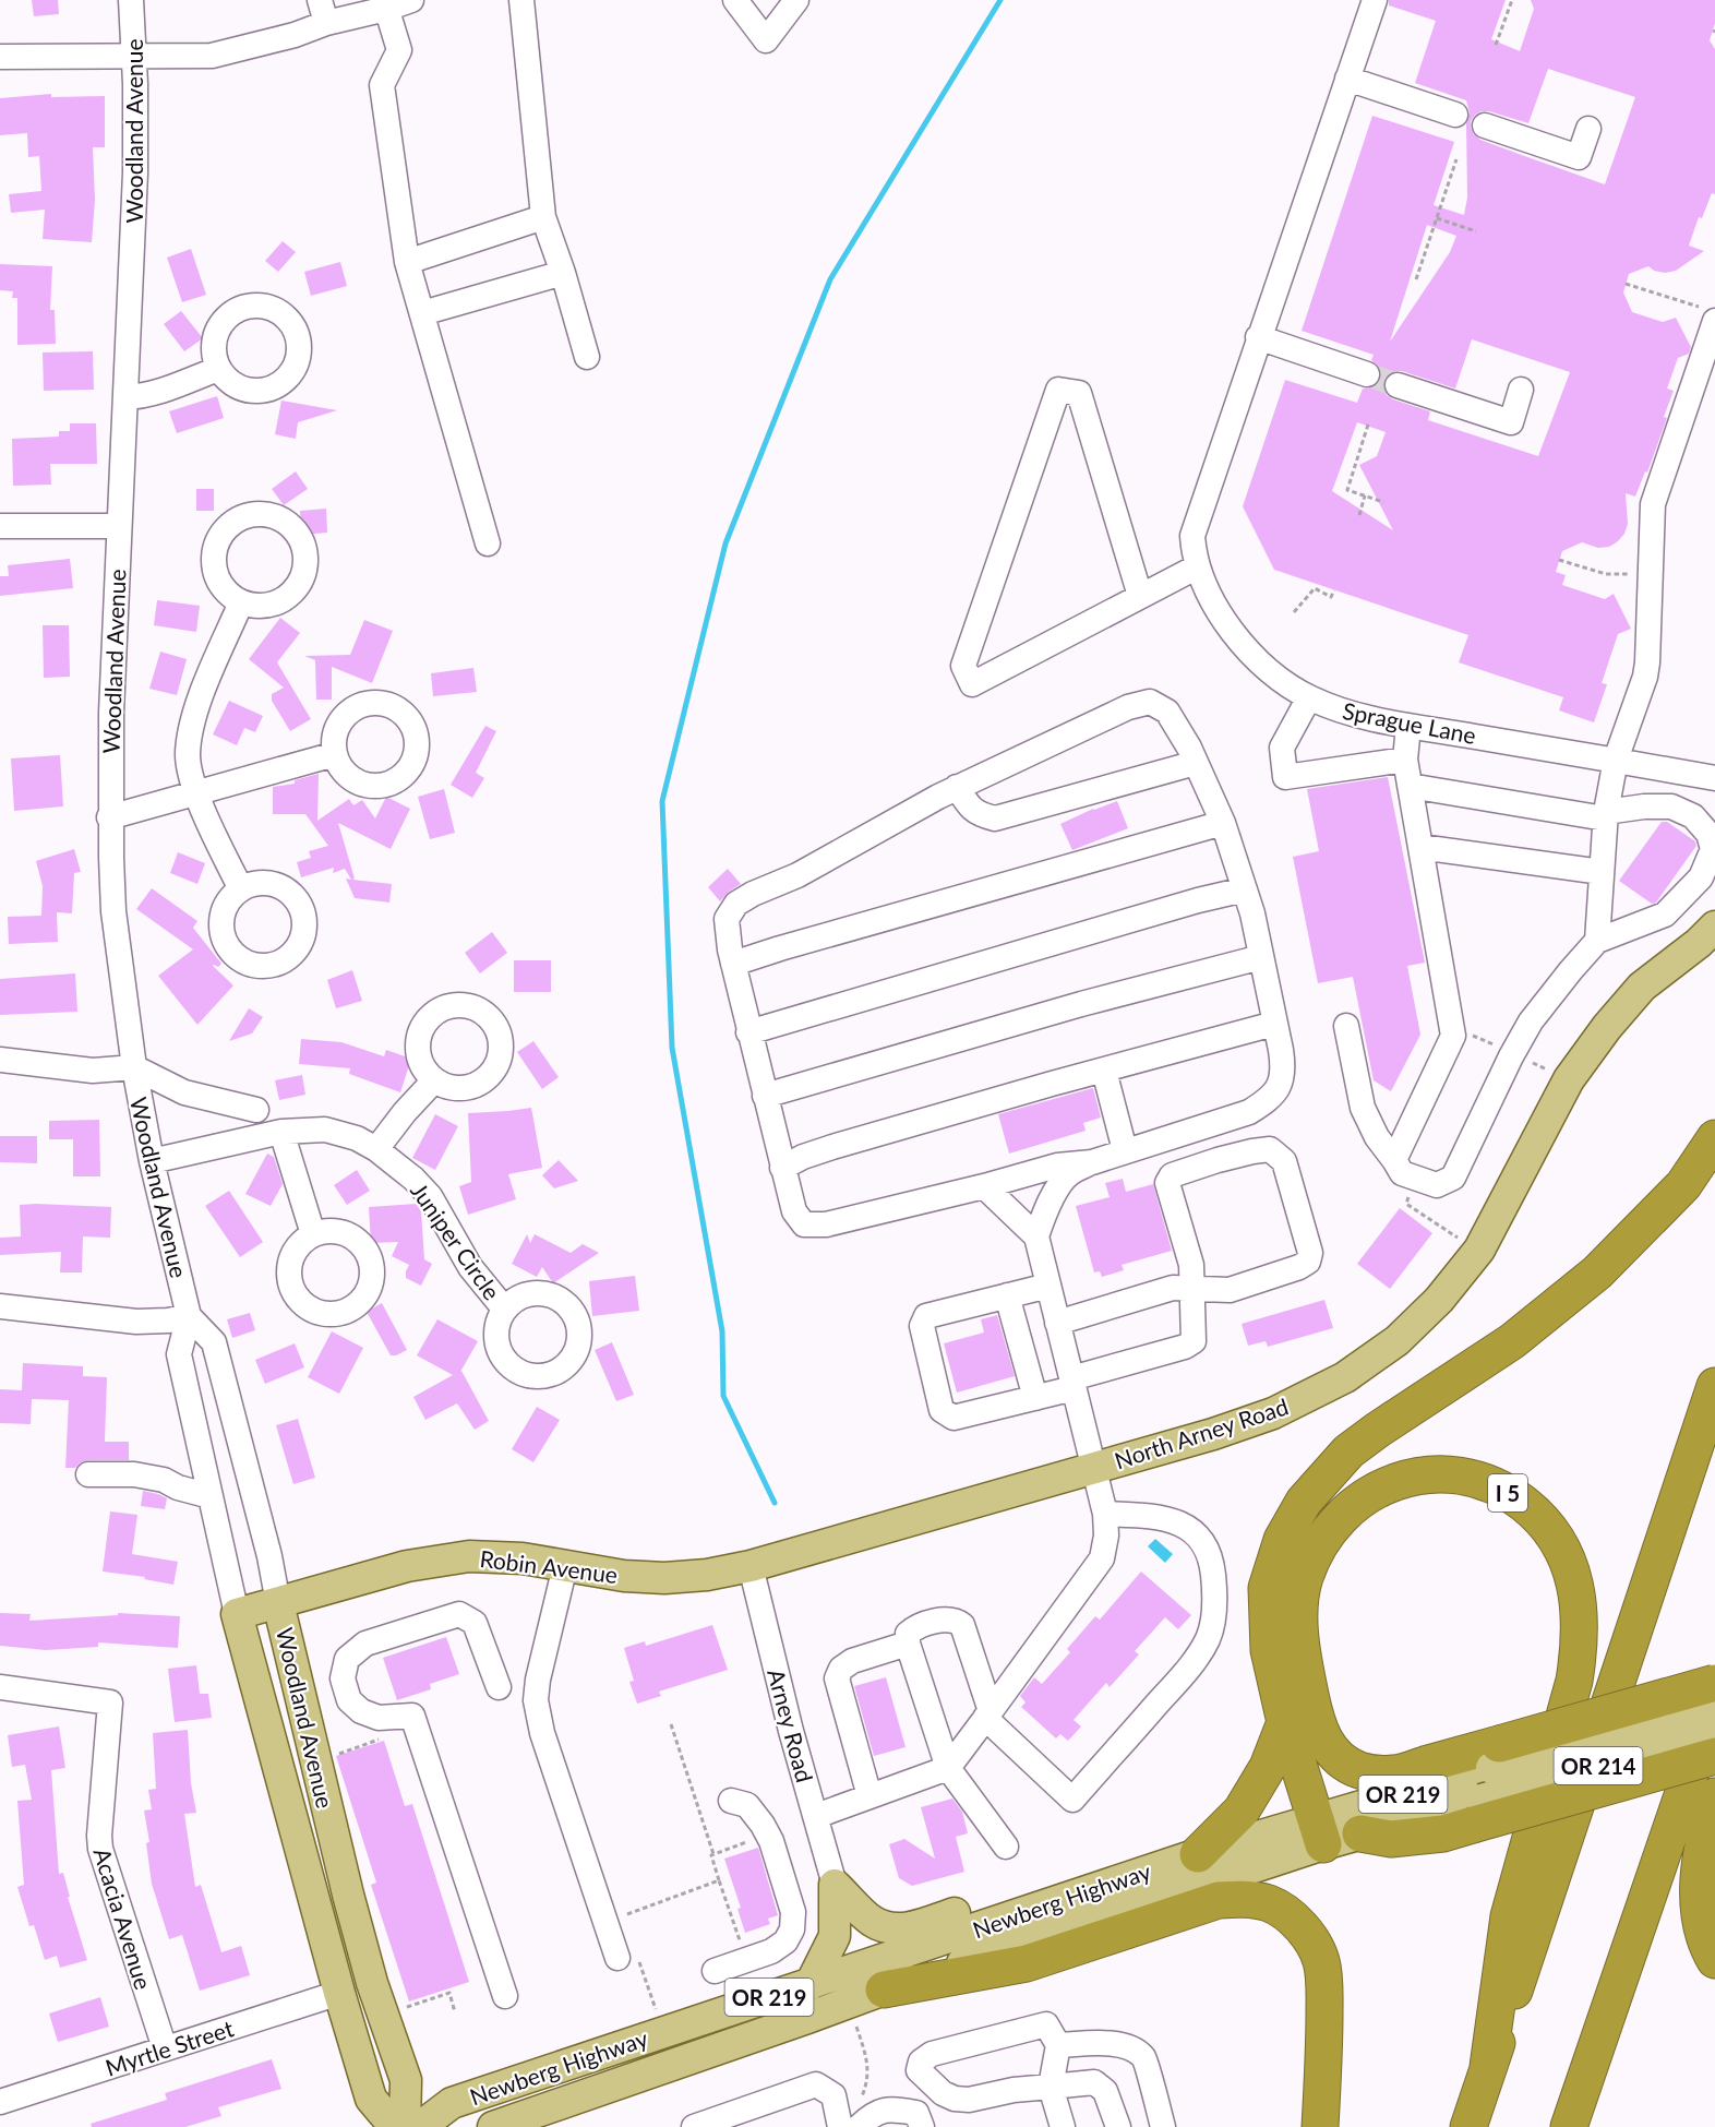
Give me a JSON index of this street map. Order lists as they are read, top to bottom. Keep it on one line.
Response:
{"streets":{"highway":["I 5"],"main road":["Woodland Avenue","North Arney Road","Robin Avenue","OR 214","OR 219","Newberg Highway"],"street":["Sprague Lane","Juniper Circle","Arney Road","Acacia Avenue","Myrtle Street"]},"crossings":[["Woodland Avenue","Juniper Circle"],["Woodland Avenue","Robin Avenue"],["Woodland Avenue","Myrtle Street"],["North Arney Road","Robin Avenue"],["North Arney Road","Arney Road"],["I 5","Newberg Highway"],["Robin Avenue","Arney Road"],["Acacia Avenue","Myrtle Street"]]}
